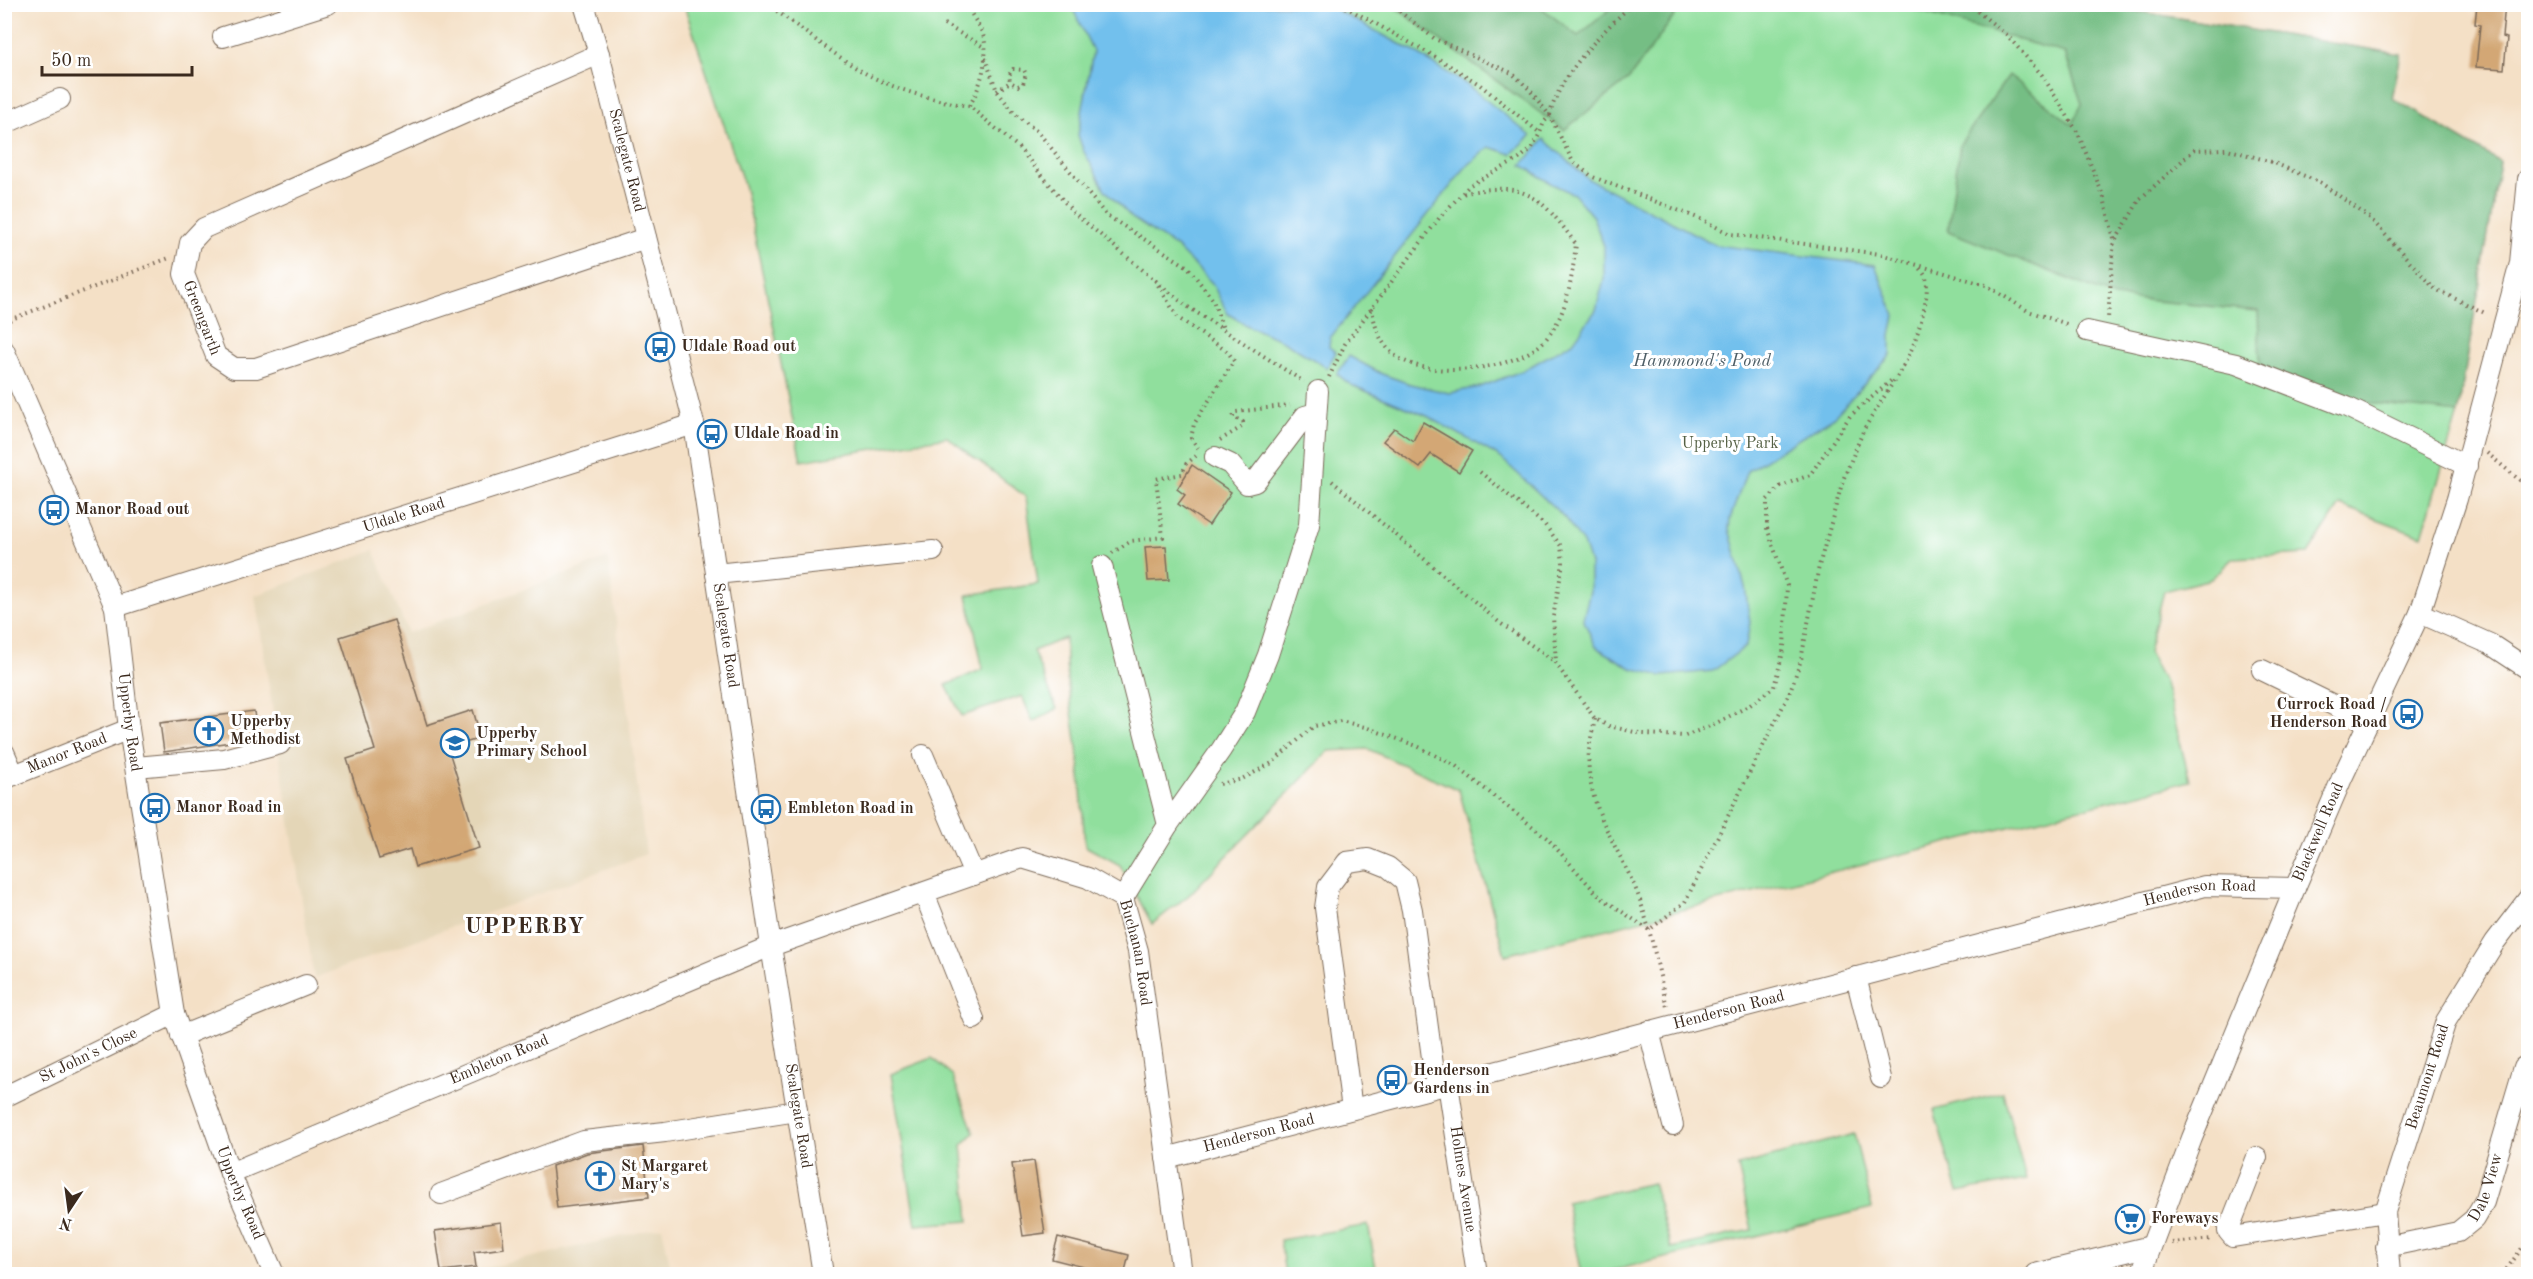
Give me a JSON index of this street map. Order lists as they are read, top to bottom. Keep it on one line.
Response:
{"streets":{"street":["Scalegate Road","Greengarth","Uldale Road","Upperby Road","Manor Road","Blackwell Road","Henderson Road","Buchanan Road","St John's Close","Embleton Road","Beaumont Road","Holmes Avenue","Dale View"]},"crossings":[["Scalegate Road","Greengarth"],["Scalegate Road","Uldale Road"],["Scalegate Road","Buchanan Road"],["Scalegate Road","Embleton Road"],["Uldale Road","Upperby Road"],["Upperby Road","Manor Road"],["Upperby Road","St John's Close"],["Upperby Road","Embleton Road"],["Blackwell Road","Henderson Road"],["Henderson Road","Buchanan Road"],["Henderson Road","Holmes Avenue"],["Buchanan Road","Embleton Road"],["Beaumont Road","Dale View"]],"districts":["UPPERBY"],"water":["Hammond's Pond"],"parks":["Upperby Park"],"places":{"bus stop":["Uldale Road out","Uldale Road in","Manor Road out","Currock Road / Henderson Road","Manor Road in","Embleton Road in","Henderson Gardens in"],"church":["Upperby Methodist","St Margaret Mary's"],"school or university":["Upperby Primary School"],"supermarket":["Foreways"]},"scale_bar":"50 m","north":"bottom"}
